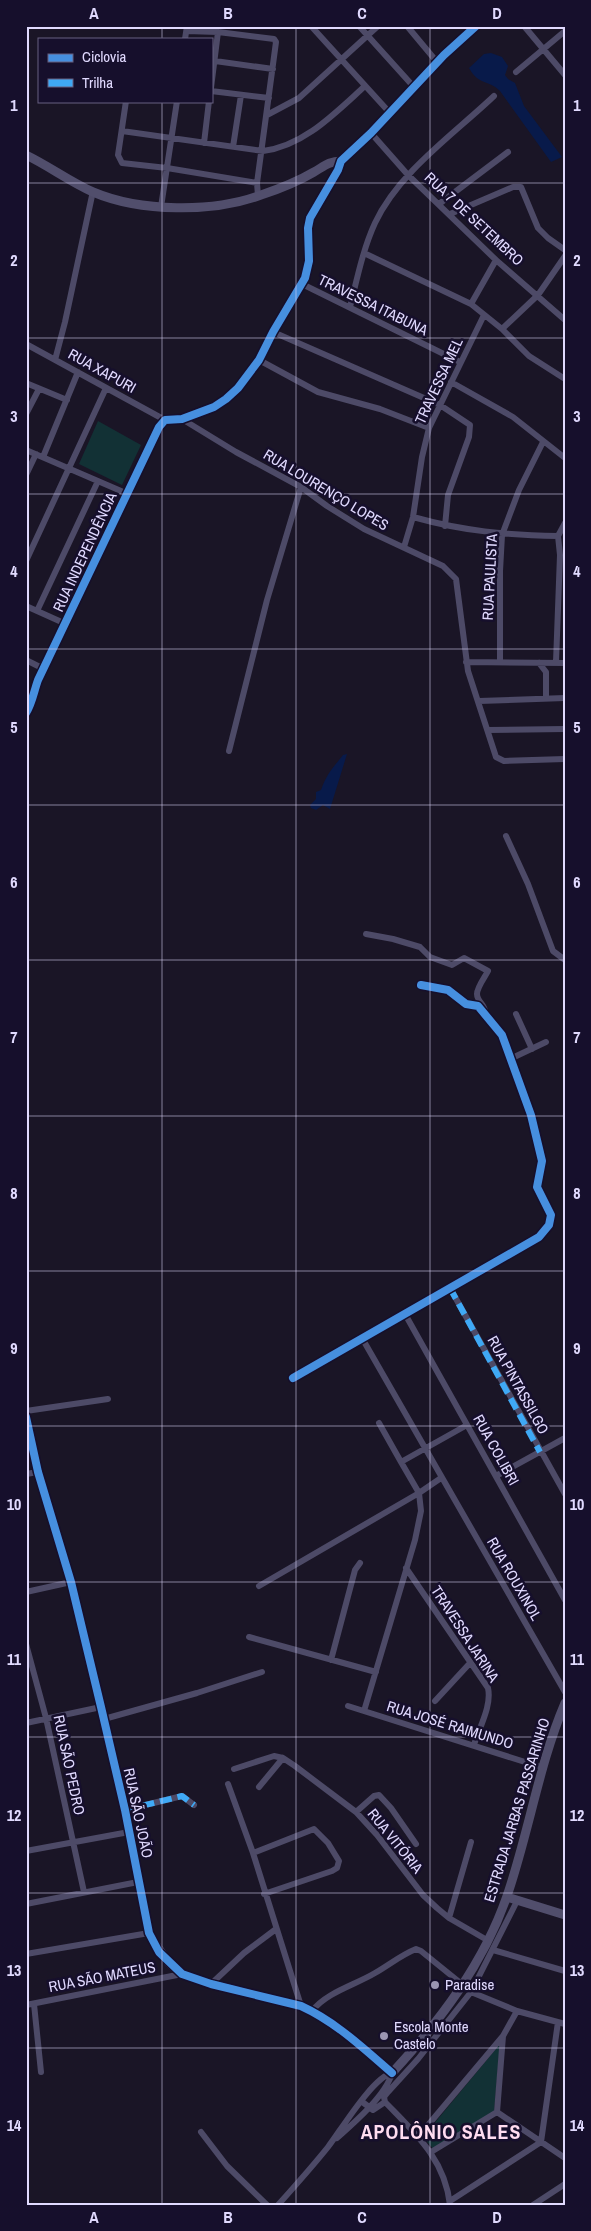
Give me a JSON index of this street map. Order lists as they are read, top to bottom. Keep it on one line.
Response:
{"streets":{"street":["RUA 7 DE SETEMBRO","TRAVESSA ITABUNA","RUA XAPURI","TRAVESSA MEL","RUA LOURENÇO LOPES","RUA INDEPENDÊNCIA","RUA PAULISTA","RUA PINTASSILGO","RUA COLIBRI","RUA ROUXINOL","TRAVESSA JARINA","RUA JOSÉ RAIMUNDO","RUA SÃO PEDRO","ESTRADA JARBAS PASSARINHO","RUA SÃO JOÃO","RUA VITÓRIA","RUA SÃO MATEUS"]},"crossings":[["TRAVESSA ITABUNA","TRAVESSA MEL"],["RUA XAPURI","RUA INDEPENDÊNCIA"],["TRAVESSA MEL","RUA LOURENÇO LOPES"],["TRAVESSA JARINA","RUA JOSÉ RAIMUNDO"],["RUA JOSÉ RAIMUNDO","ESTRADA JARBAS PASSARINHO"],["ESTRADA JARBAS PASSARINHO","RUA SÃO JOÃO"],["ESTRADA JARBAS PASSARINHO","RUA VITÓRIA"],["RUA SÃO JOÃO","RUA SÃO MATEUS"]],"districts":["APOLÔNIO SALES"],"places":["Paradise","Escola Monte Castelo"],"legend":["Ciclovia","Trilha"],"grid":{"columns":["A","B","C","D"],"rows":["1","2","3","4","5","6","7","8","9","10","11","12","13","14"]}}
